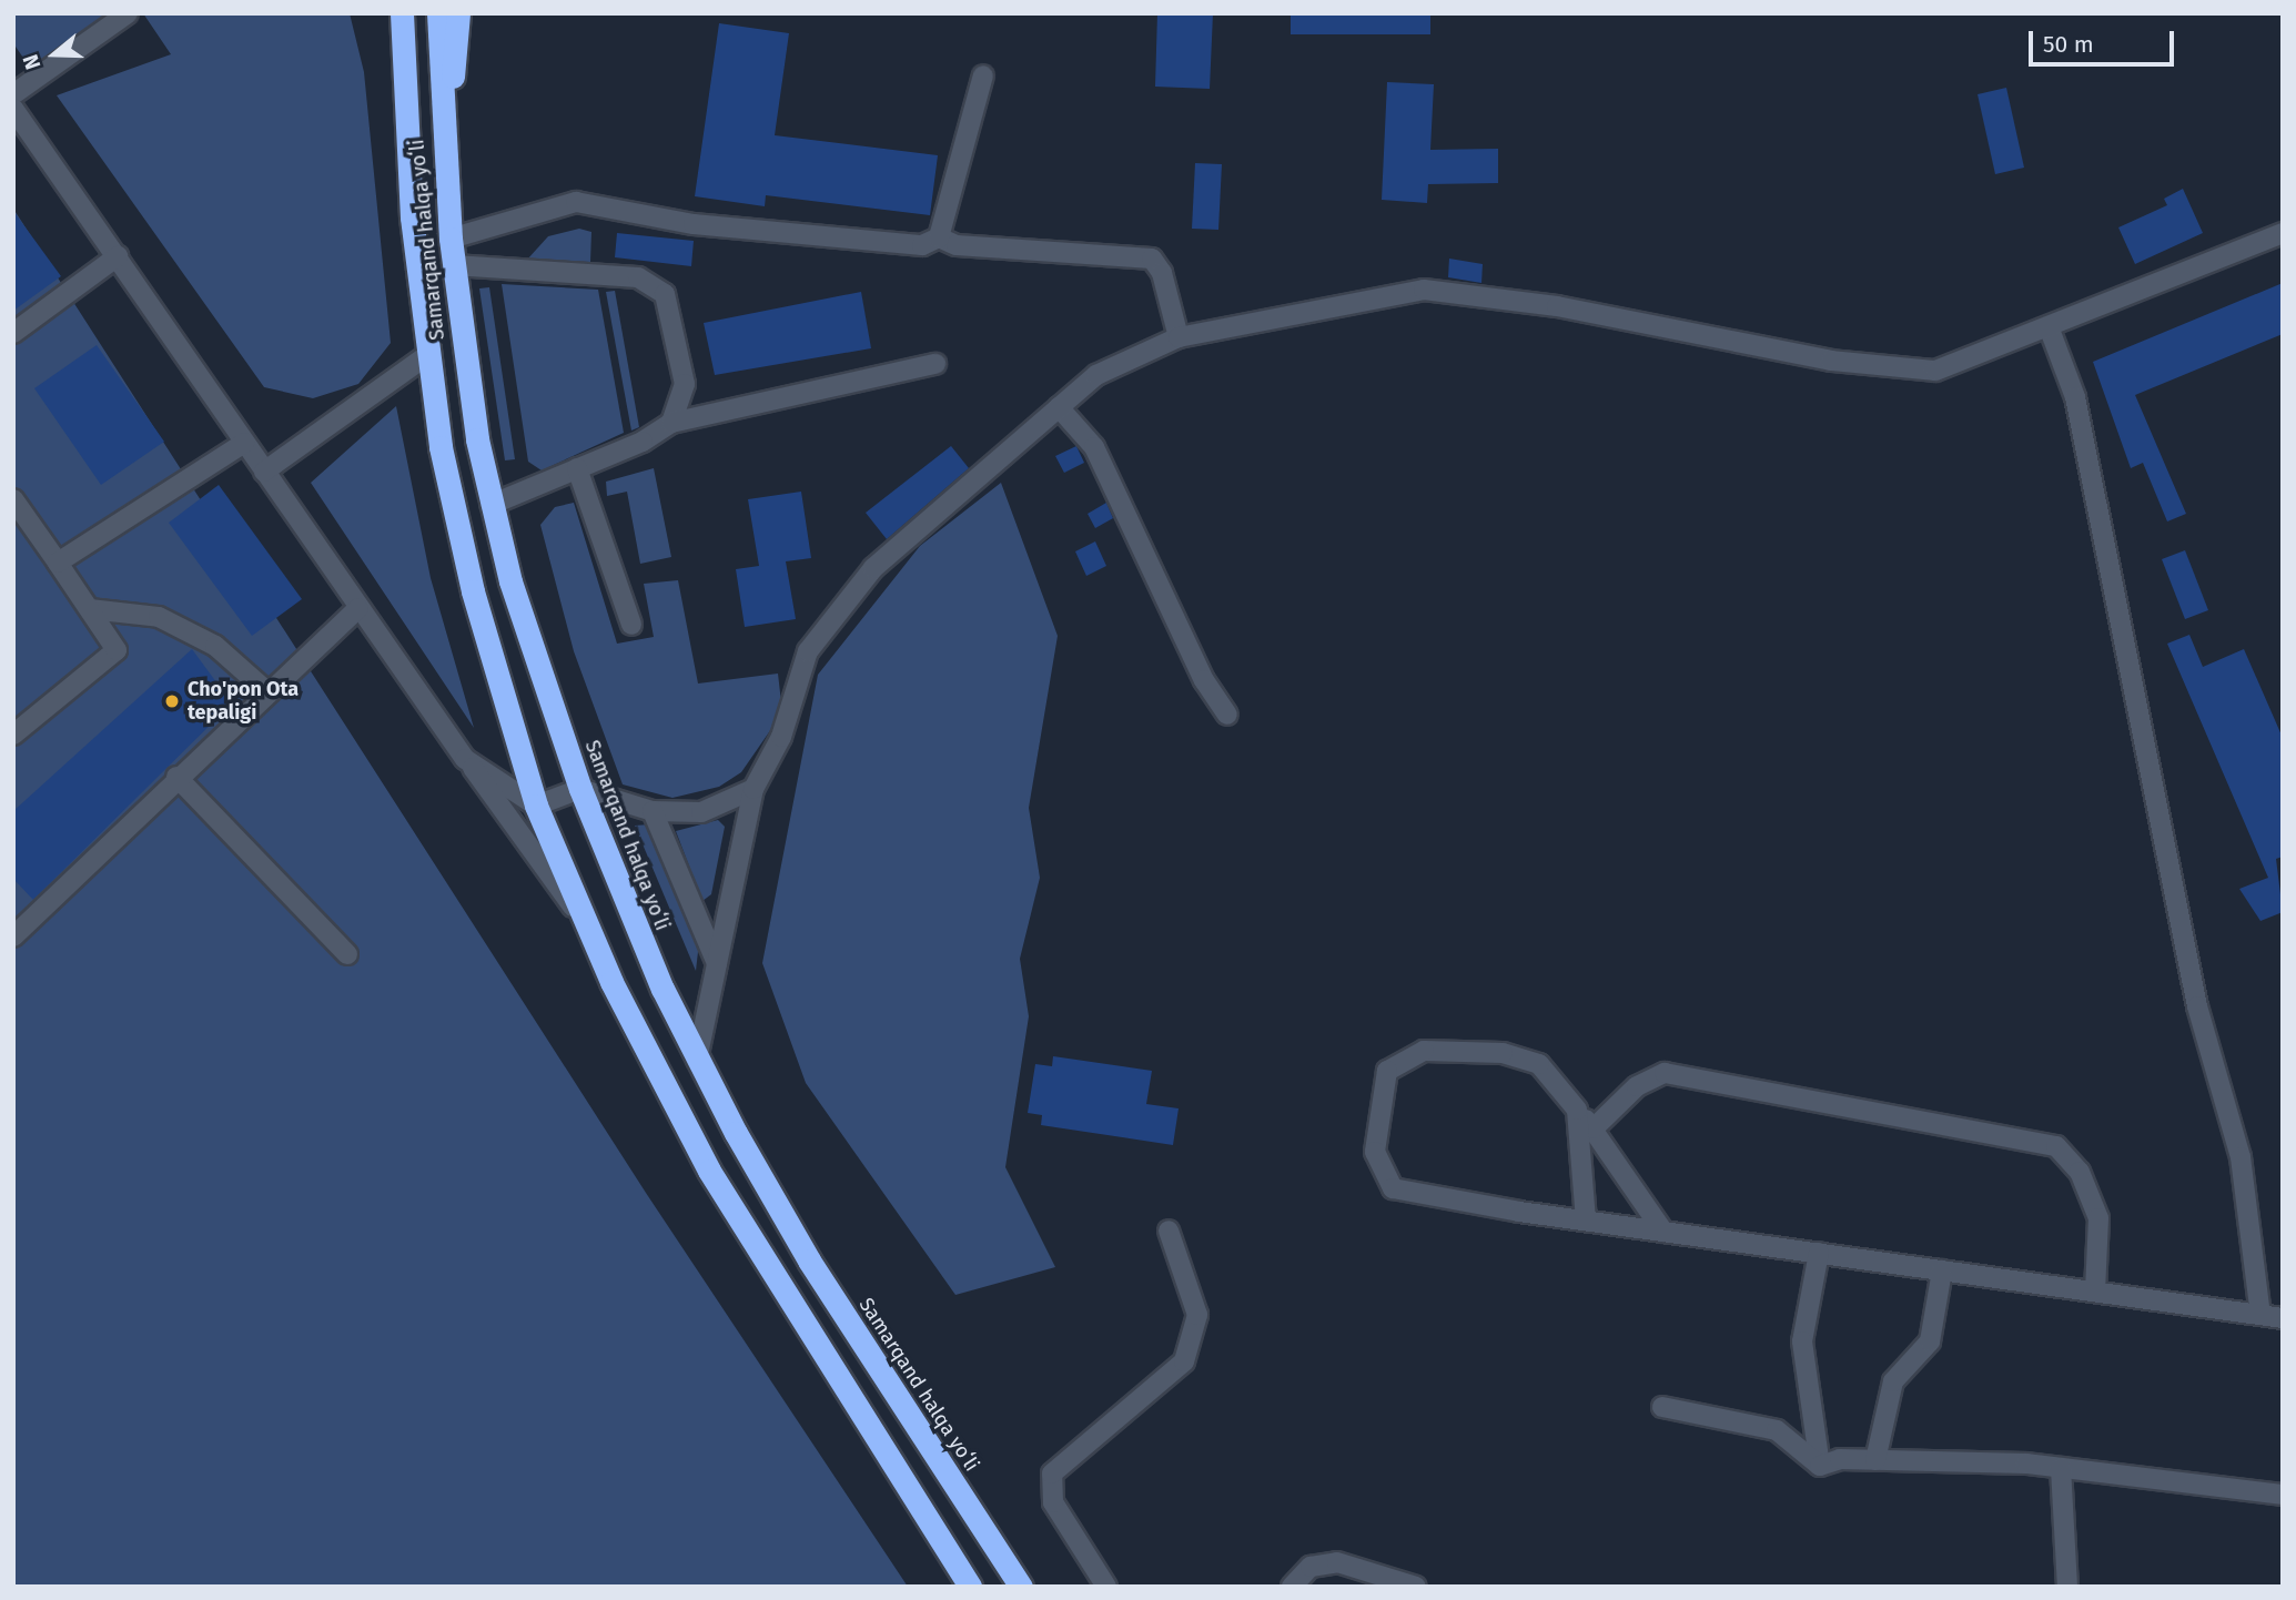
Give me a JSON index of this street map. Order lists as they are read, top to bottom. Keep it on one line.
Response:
{"streets":{"highway":["Samarqand halqa yoʻli"]},"places":["Cho'pon Ota tepaligi"],"scale_bar":"50 m","north":"left"}
